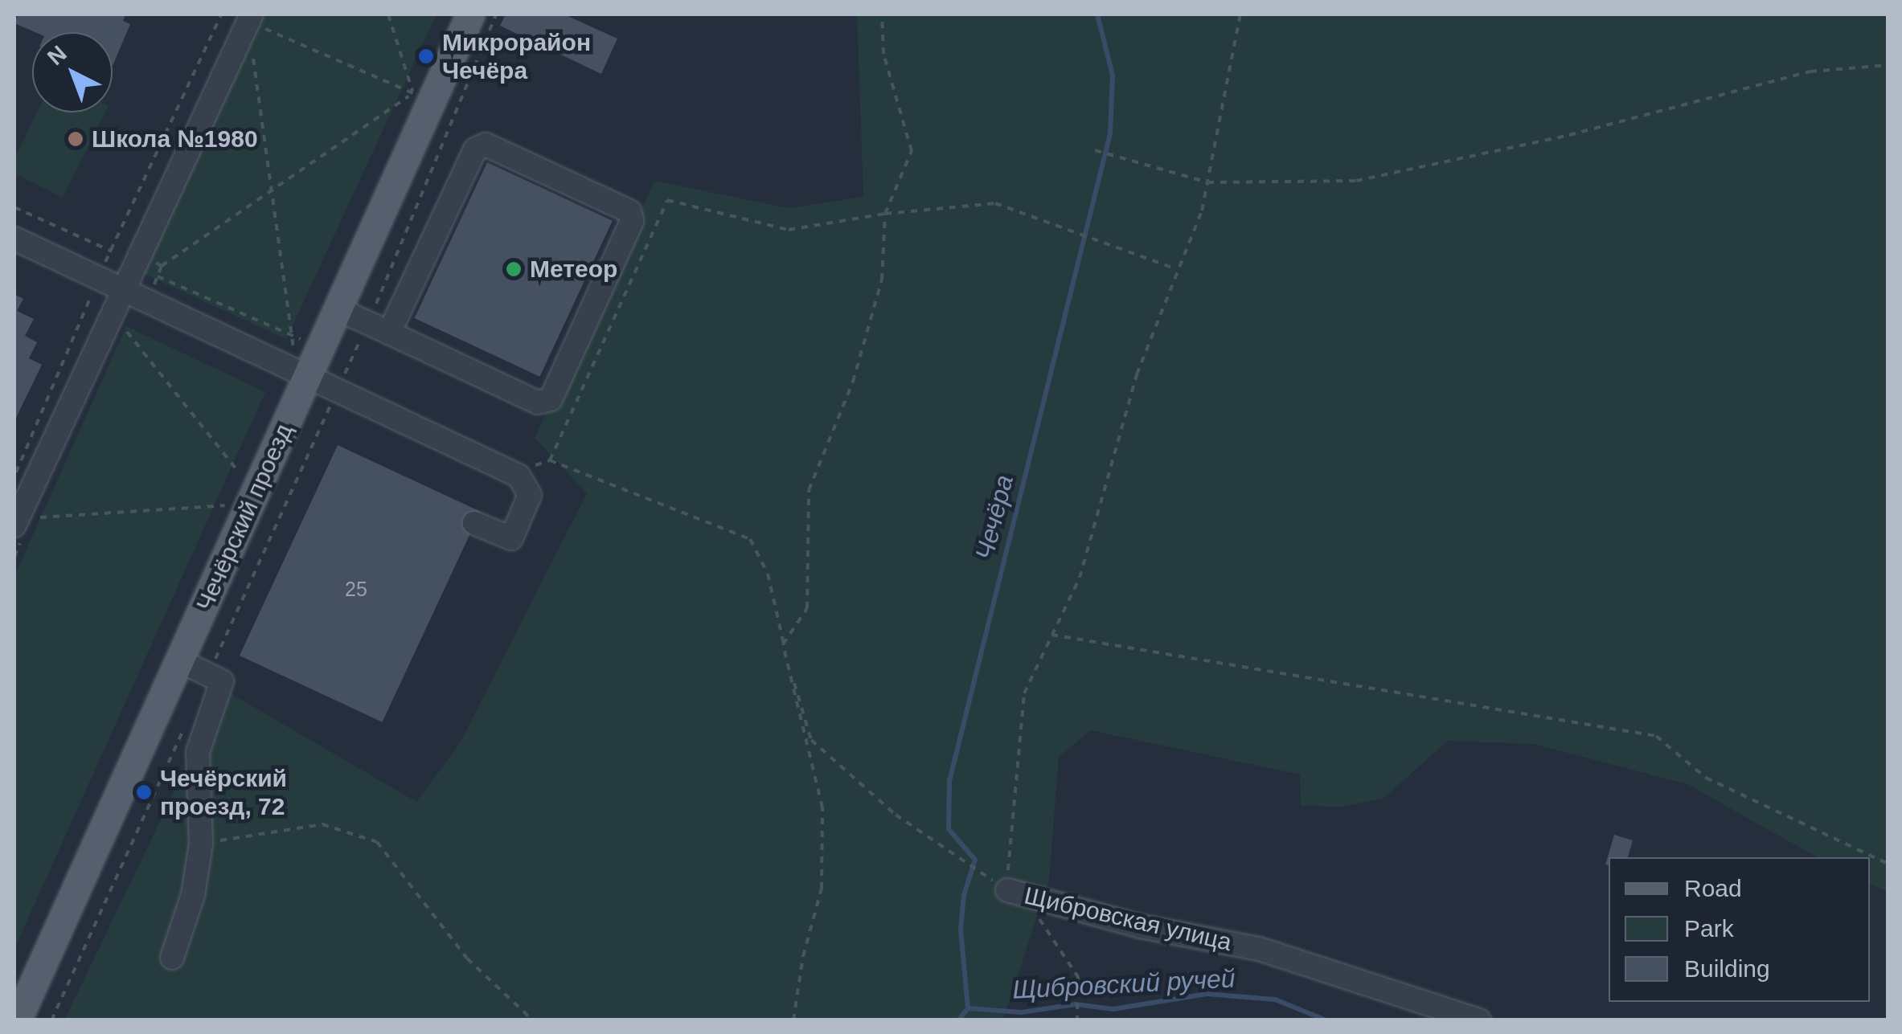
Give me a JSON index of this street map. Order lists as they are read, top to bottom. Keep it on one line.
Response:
{"streets":{"main road":["Чечёрский проезд"],"street":["Щибровская улица"]},"water":["Чечёра","Щибровский ручей"],"places":["Микрорайон Чечёра","Школа №1980","Метеор","Чечёрский проезд, 72"],"house_numbers":["25"],"legend":["Road","Park","Building"],"north":"top left"}
